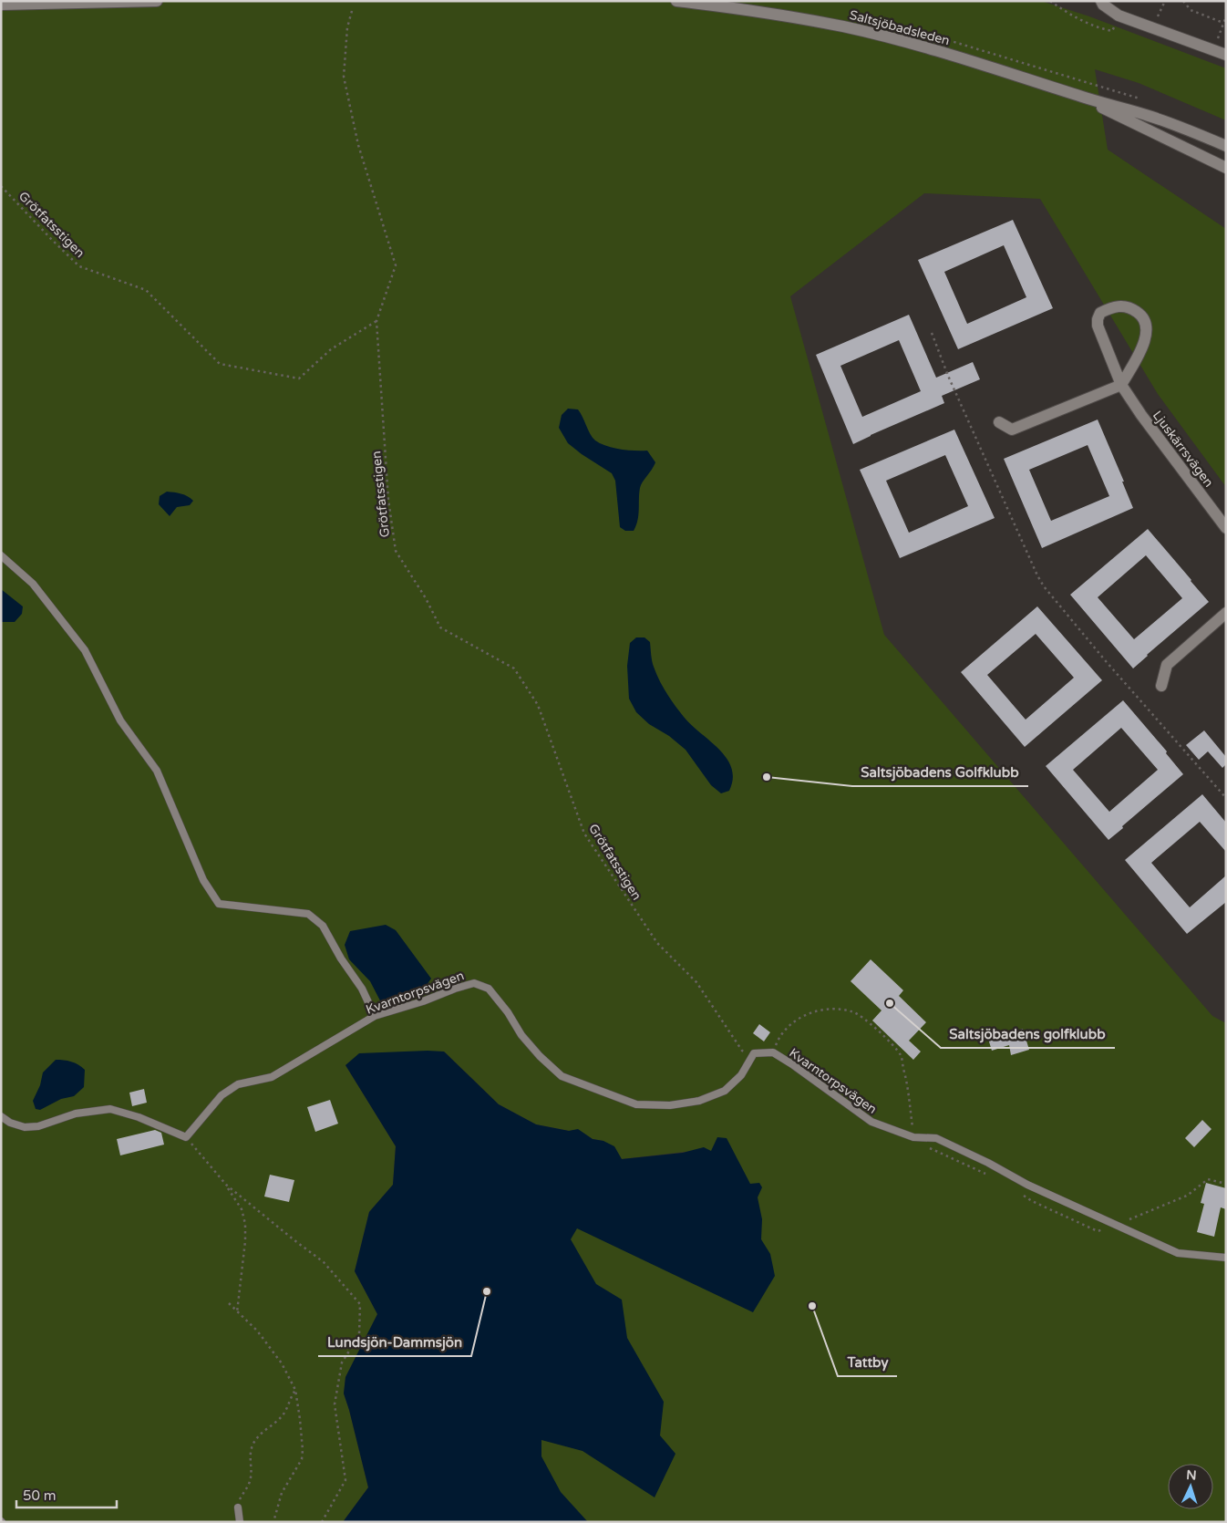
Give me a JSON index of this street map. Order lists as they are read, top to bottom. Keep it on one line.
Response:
{"streets":{"main road":["Saltsjöbadsleden","Ljuskärrsvägen"],"lane":["Kvarntorpsvägen"],"path":["Grötfatsstigen"]},"crossings":[["Grötfatsstigen","Kvarntorpsvägen"]],"places":["Saltsjöbadens Golfklubb","Saltsjöbadens golfklubb","Lundsjön-Dammsjön","Tattby"],"scale_bar":"50 m","north":"top"}
